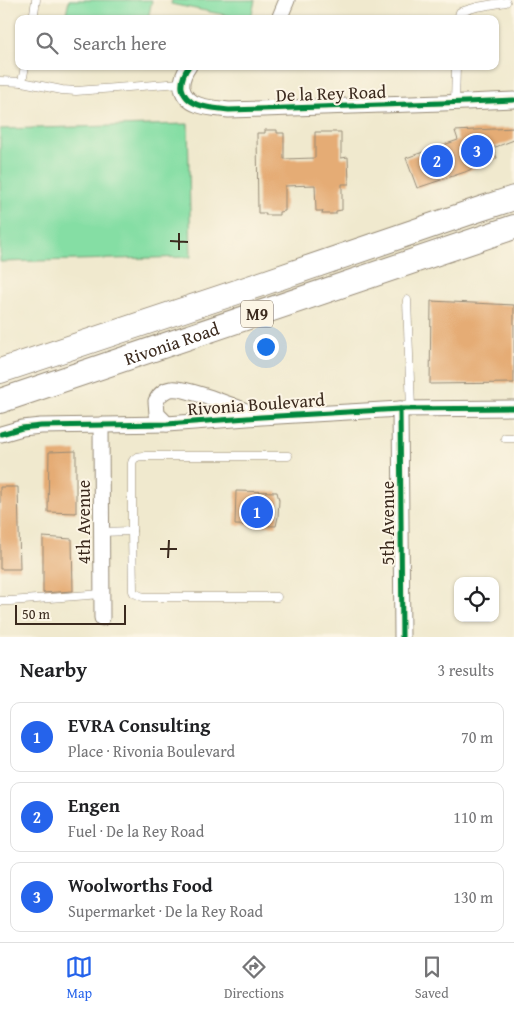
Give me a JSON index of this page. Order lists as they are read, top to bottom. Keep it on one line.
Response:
{"streets":{"main road":["M9","Rivonia Road"],"street":["De la Rey Road","Rivonia Boulevard","4th Avenue","5th Avenue"]},"crossings":[["Rivonia Boulevard","4th Avenue"],["Rivonia Boulevard","5th Avenue"]],"scale_bar":"50 m","page":{"search":"Search here","pins":["3","2","1"],"scale":"50 m","heading":["Nearby","3 results"],"list":[{"mark":"1","name":"EVRA Consulting","note":"Place · Rivonia Boulevard","value":"70 m"},{"mark":"2","name":"Engen","note":"Fuel · De la Rey Road","value":"110 m"},{"mark":"3","name":"Woolworths Food","note":"Supermarket · De la Rey Road","value":"130 m"}],"nav":["Map","Directions","Saved"]}}
